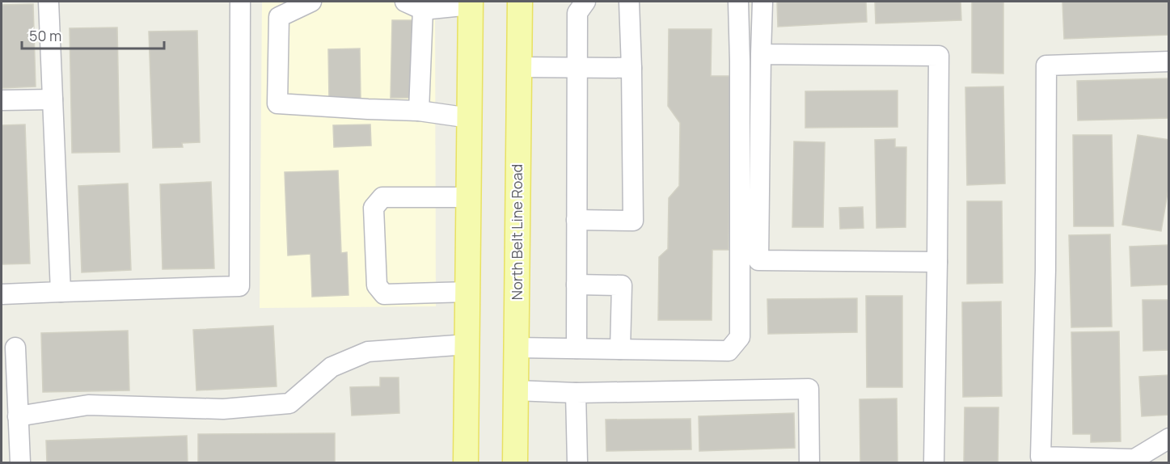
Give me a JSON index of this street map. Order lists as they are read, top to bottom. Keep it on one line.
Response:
{"streets":{"main road":["North Belt Line Road"]},"scale_bar":"50 m"}
